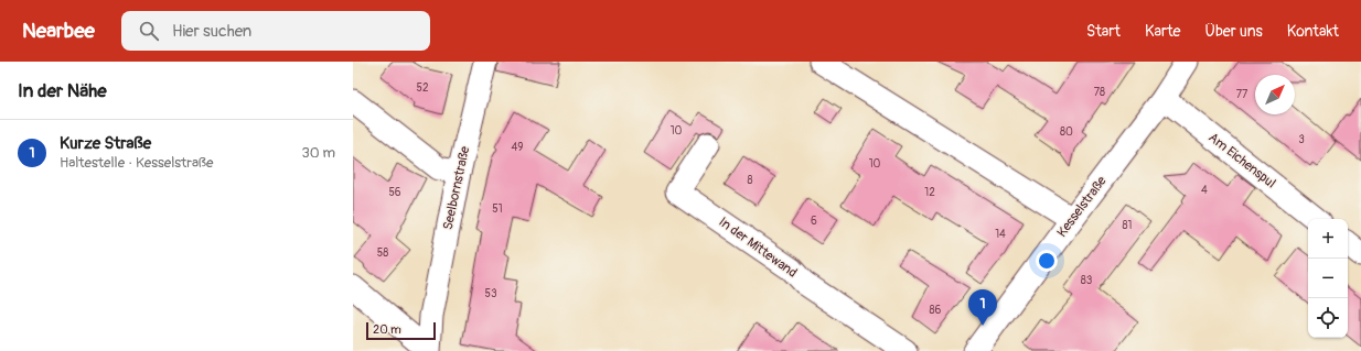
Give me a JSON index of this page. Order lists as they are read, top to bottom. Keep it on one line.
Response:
{"streets":{"street":["Am Eichenspul","Seelbornstraße","Kesselstraße","In der Mittewand"]},"crossings":[["Am Eichenspul","Kesselstraße"]],"house_numbers":["52","78","77","10","80","3","49","10","8","4","56","12","51","6","81","14","58","83","53","86"],"scale_bar":"20 m","north":"top right","page":{"header":"Nearbee","search":"Hier suchen","nav":["Start","Karte","Über uns","Kontakt"],"heading":"In der Nähe","list":[{"mark":"1","name":"Kurze Straße","note":"Haltestelle · Kesselstraße","value":"30 m"}],"map_buttons":["+","−"],"pins":"1","scale":"20 m"}}
